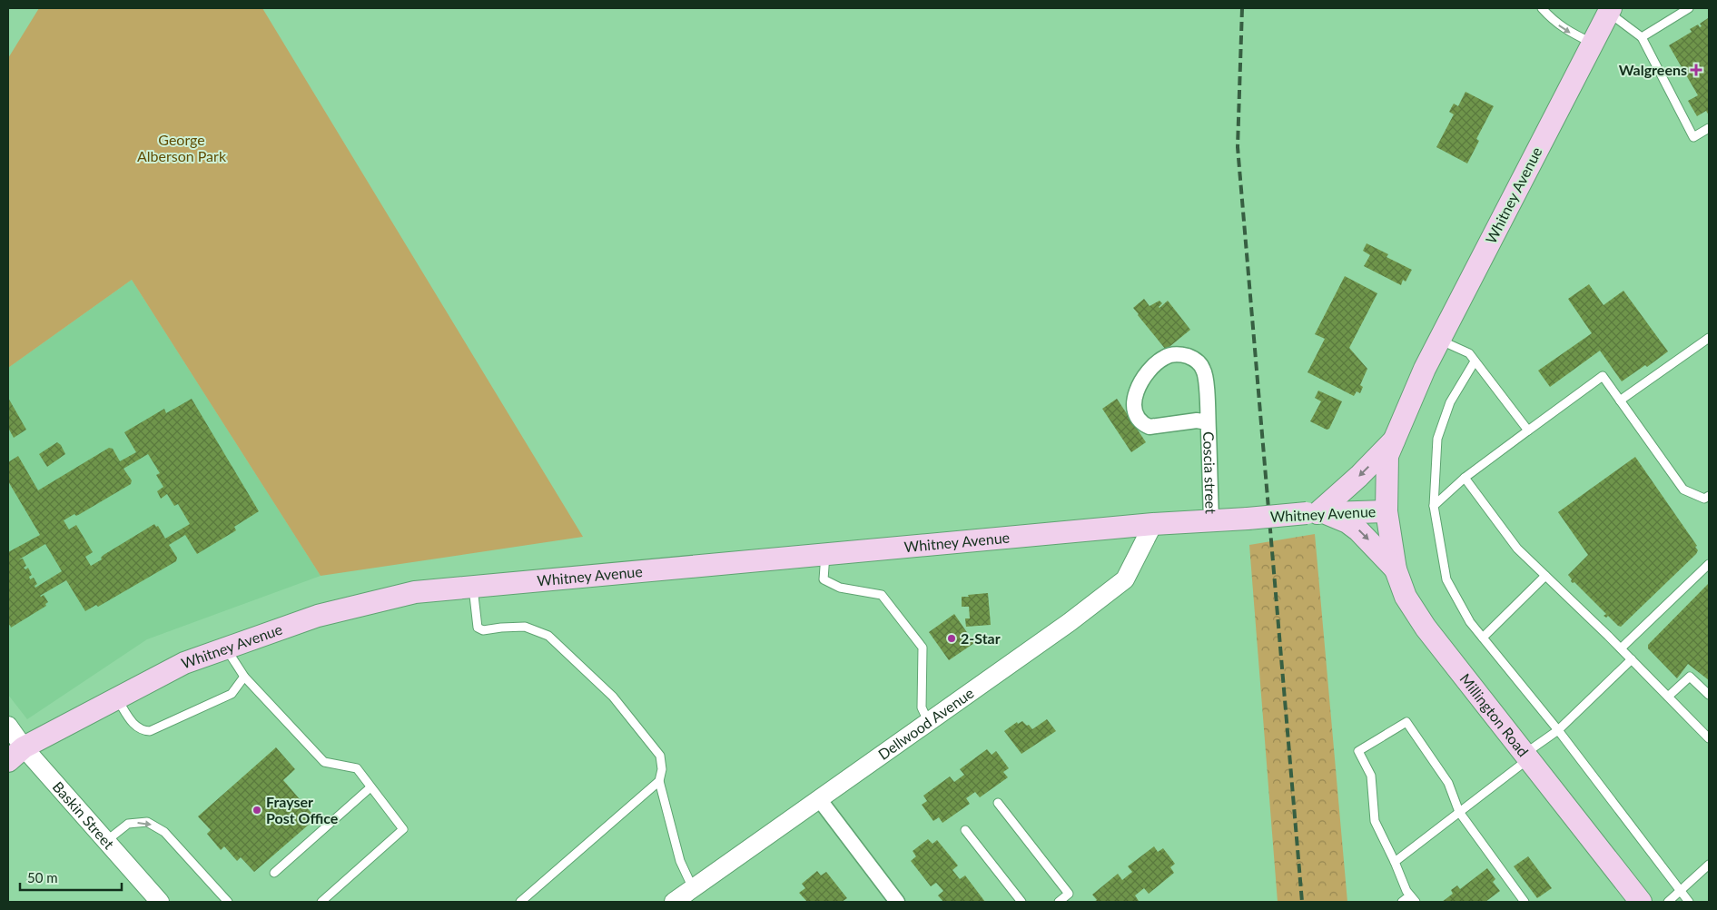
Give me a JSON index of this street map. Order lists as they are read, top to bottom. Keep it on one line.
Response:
{"streets":{"main road":["Whitney Avenue","Millington Road"],"street":["Coscia street","Dellwood Avenue","Baskin Street"]},"crossings":[["Whitney Avenue","Coscia street"],["Whitney Avenue","Millington Road"],["Whitney Avenue","Dellwood Avenue"],["Whitney Avenue","Baskin Street"]],"parks":["George Alberson Park"],"places":{"health":["Walgreens"],"other":["2-Star","Frayser Post Office"]},"scale_bar":"50 m"}
